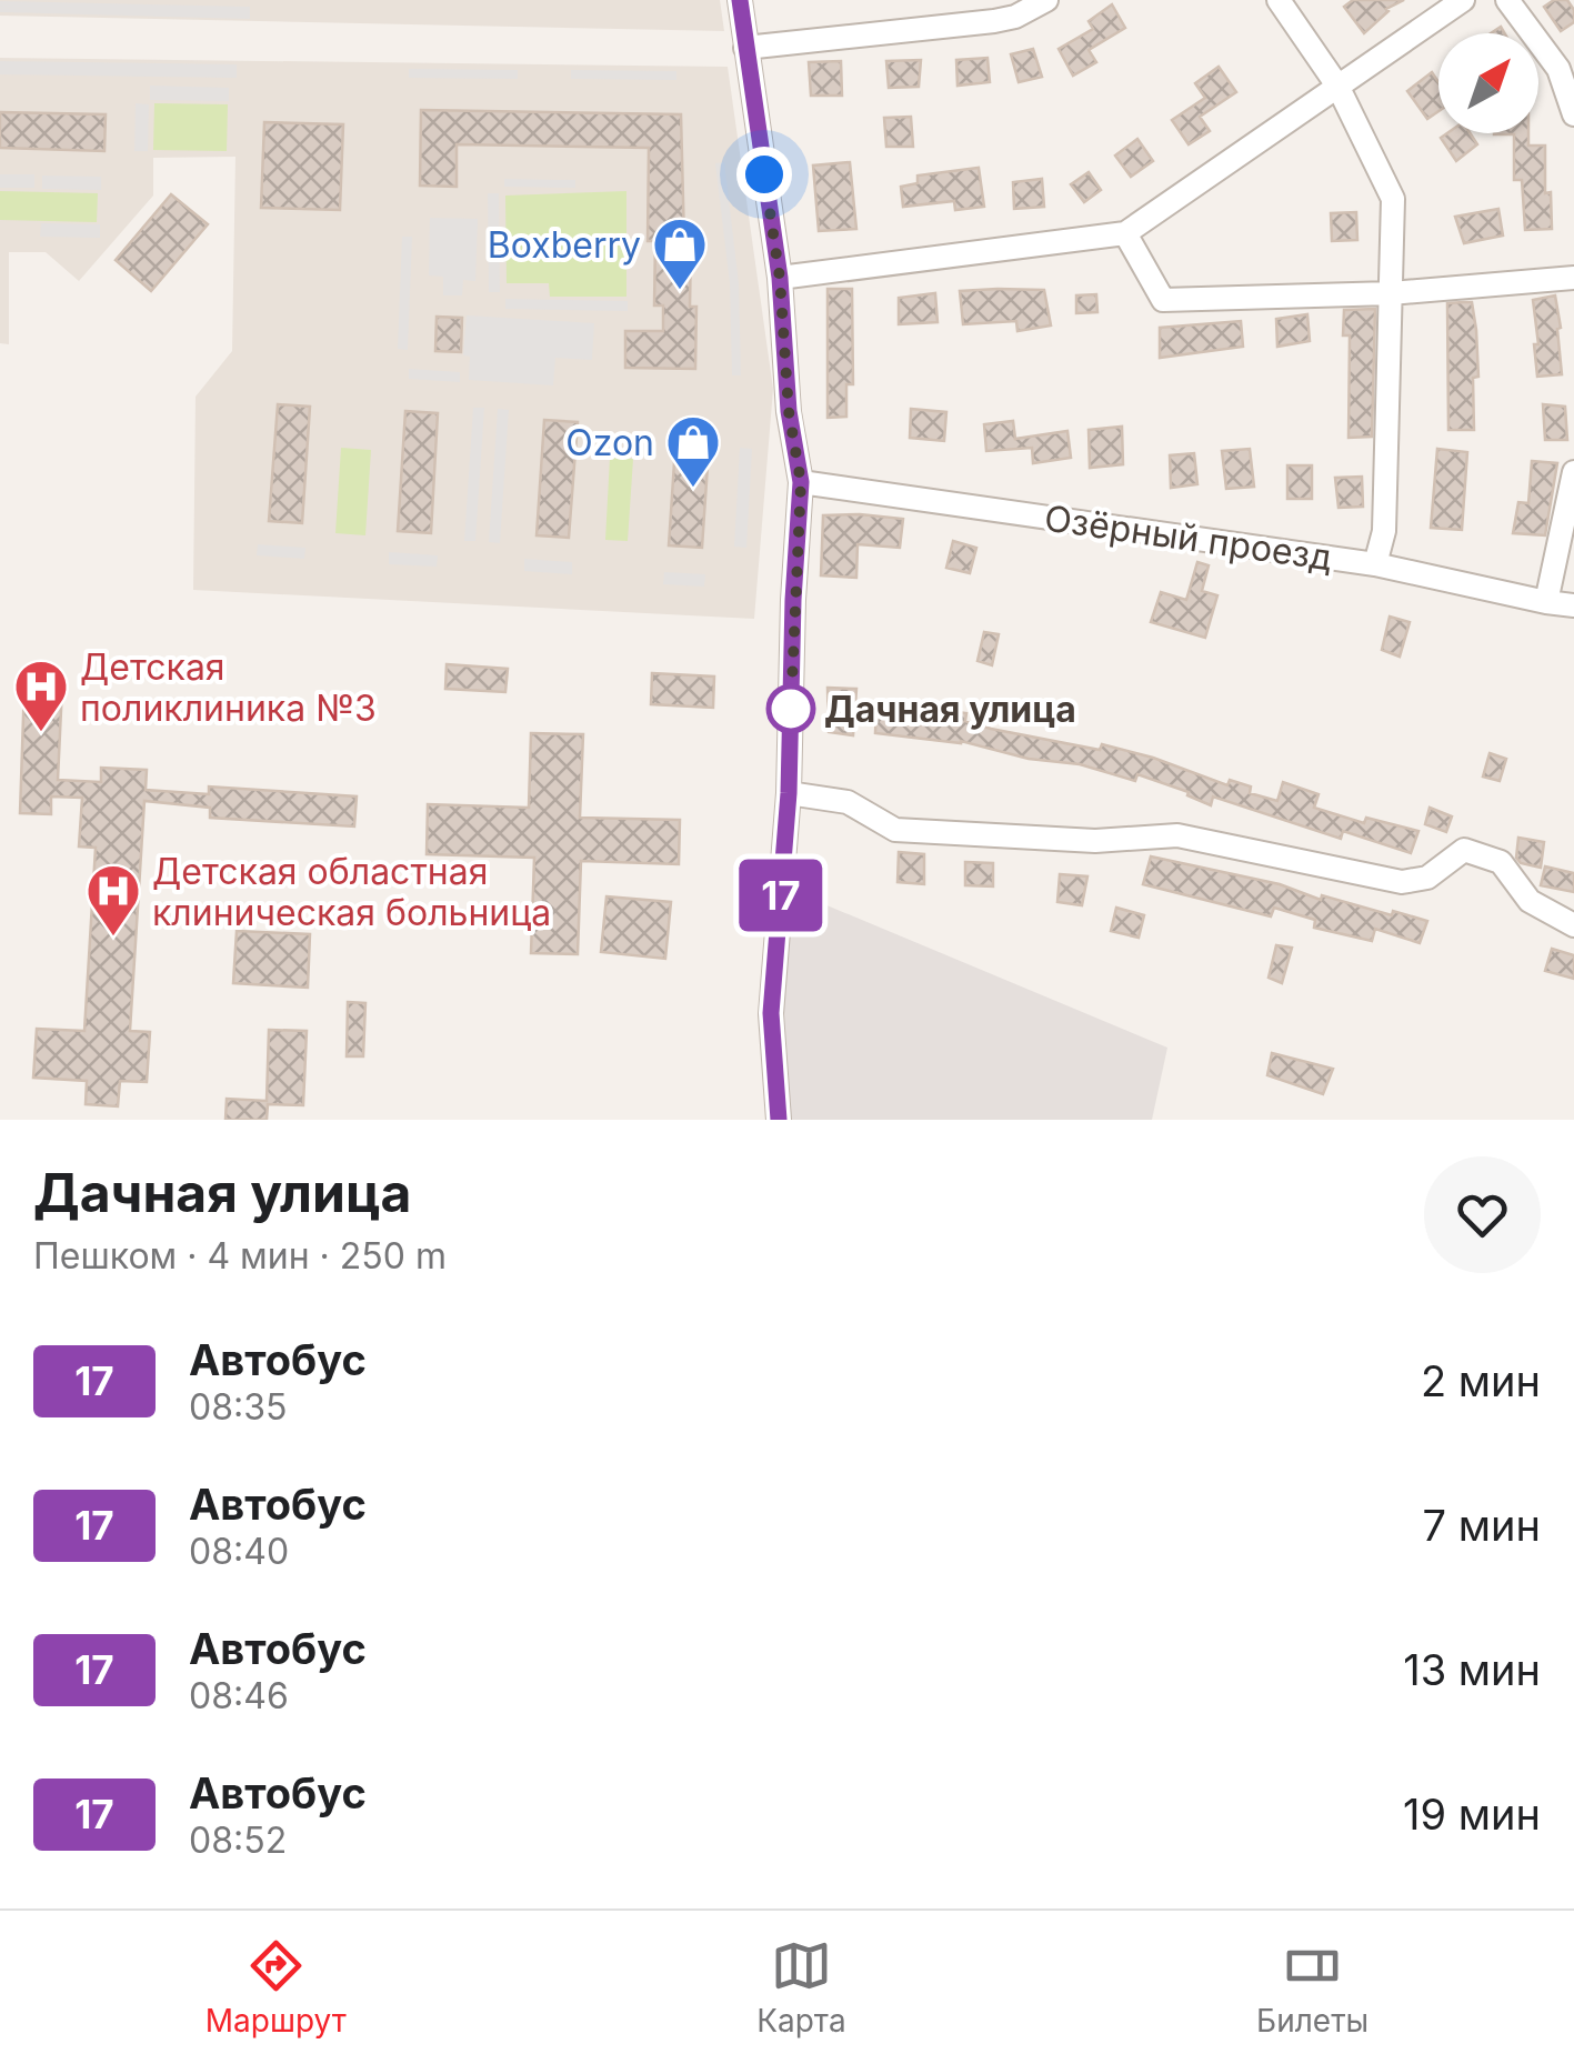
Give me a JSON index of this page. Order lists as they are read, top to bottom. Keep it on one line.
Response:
{"streets":{"street":["Озёрный проезд"]},"places":{"shop":["Boxberry","Ozon"],"other":["Дачная улица"],"hospital":["Детская поликлиника №3","Детская областная клиническая больница"]},"lines":["bus line 17"],"north":"top right","page":{"on_map":"17","heading":["Дачная улица","Пешком · 4 мин · 250 m"],"list":[{"mark":"17","name":"Автобус","note":"08:35","value":"2 мин"},{"mark":"17","name":"Автобус","note":"08:40","value":"7 мин"},{"mark":"17","name":"Автобус","note":"08:46","value":"13 мин"},{"mark":"17","name":"Автобус","note":"08:52","value":"19 мин"}],"tabs":["Маршрут","Карта","Билеты"]}}
